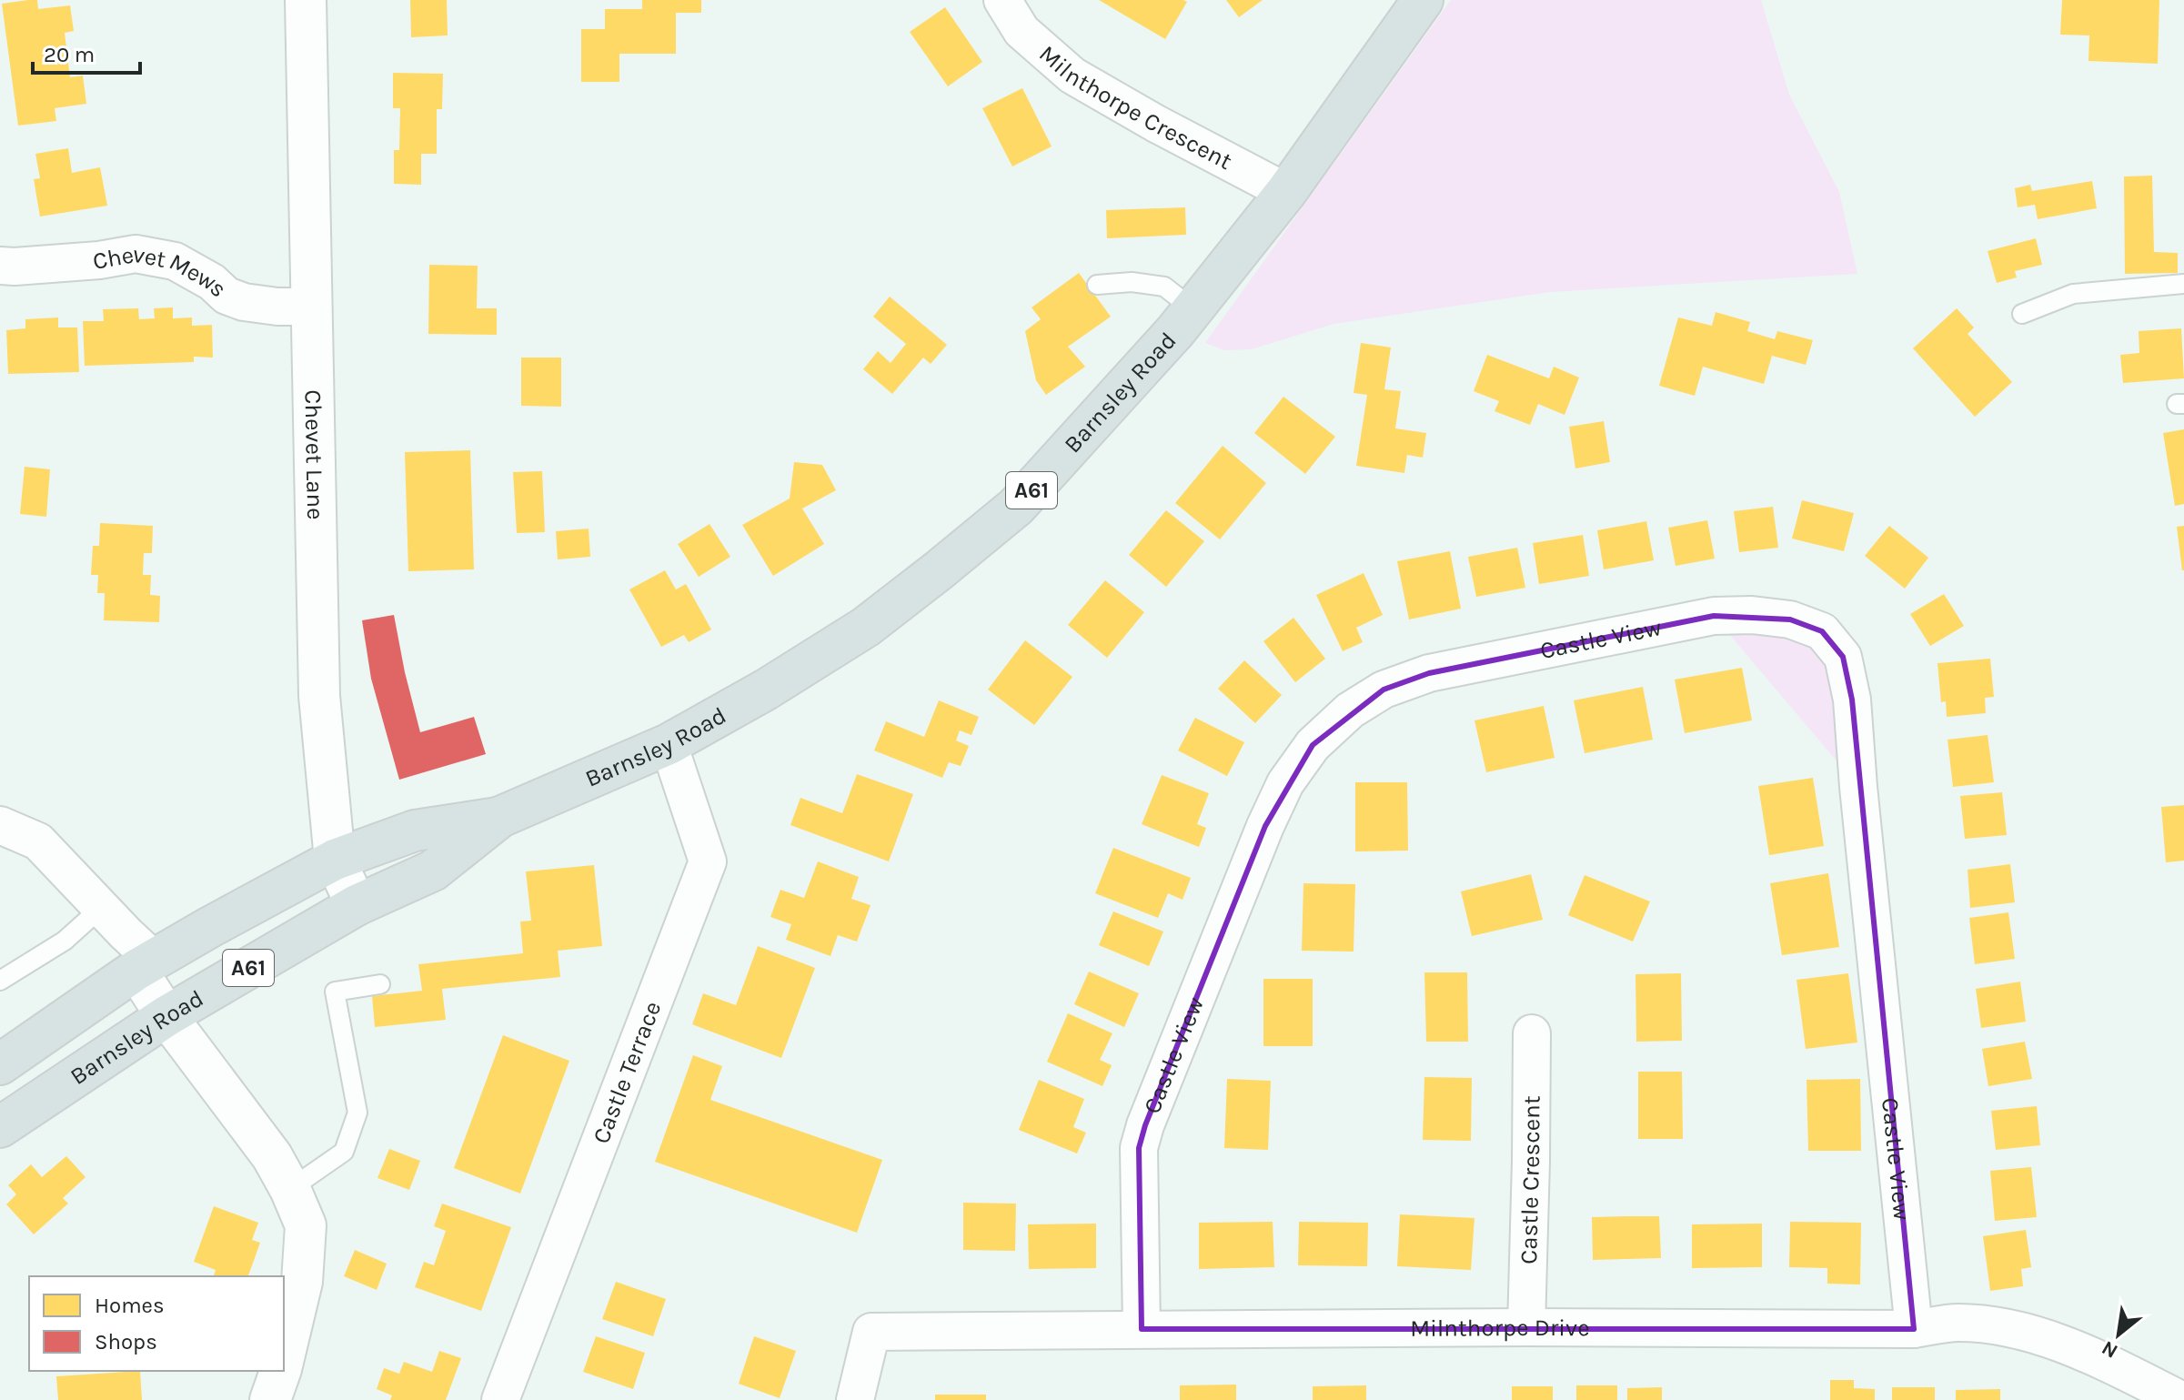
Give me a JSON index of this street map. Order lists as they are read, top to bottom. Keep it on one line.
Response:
{"streets":{"main road":["Barnsley Road","Chevet Lane","A61"],"street":["Milnthorpe Crescent","Chevet Mews","Castle View","Castle Terrace","Castle Crescent","Milnthorpe Drive"]},"crossings":[["Milnthorpe Crescent","Barnsley Road"],["Chevet Mews","Chevet Lane"],["Barnsley Road","Chevet Lane"],["Barnsley Road","Castle Terrace"],["Castle View","Milnthorpe Drive"],["Castle Crescent","Milnthorpe Drive"]],"legend":["Homes","Shops"],"scale_bar":"20 m","north":"bottom left"}
